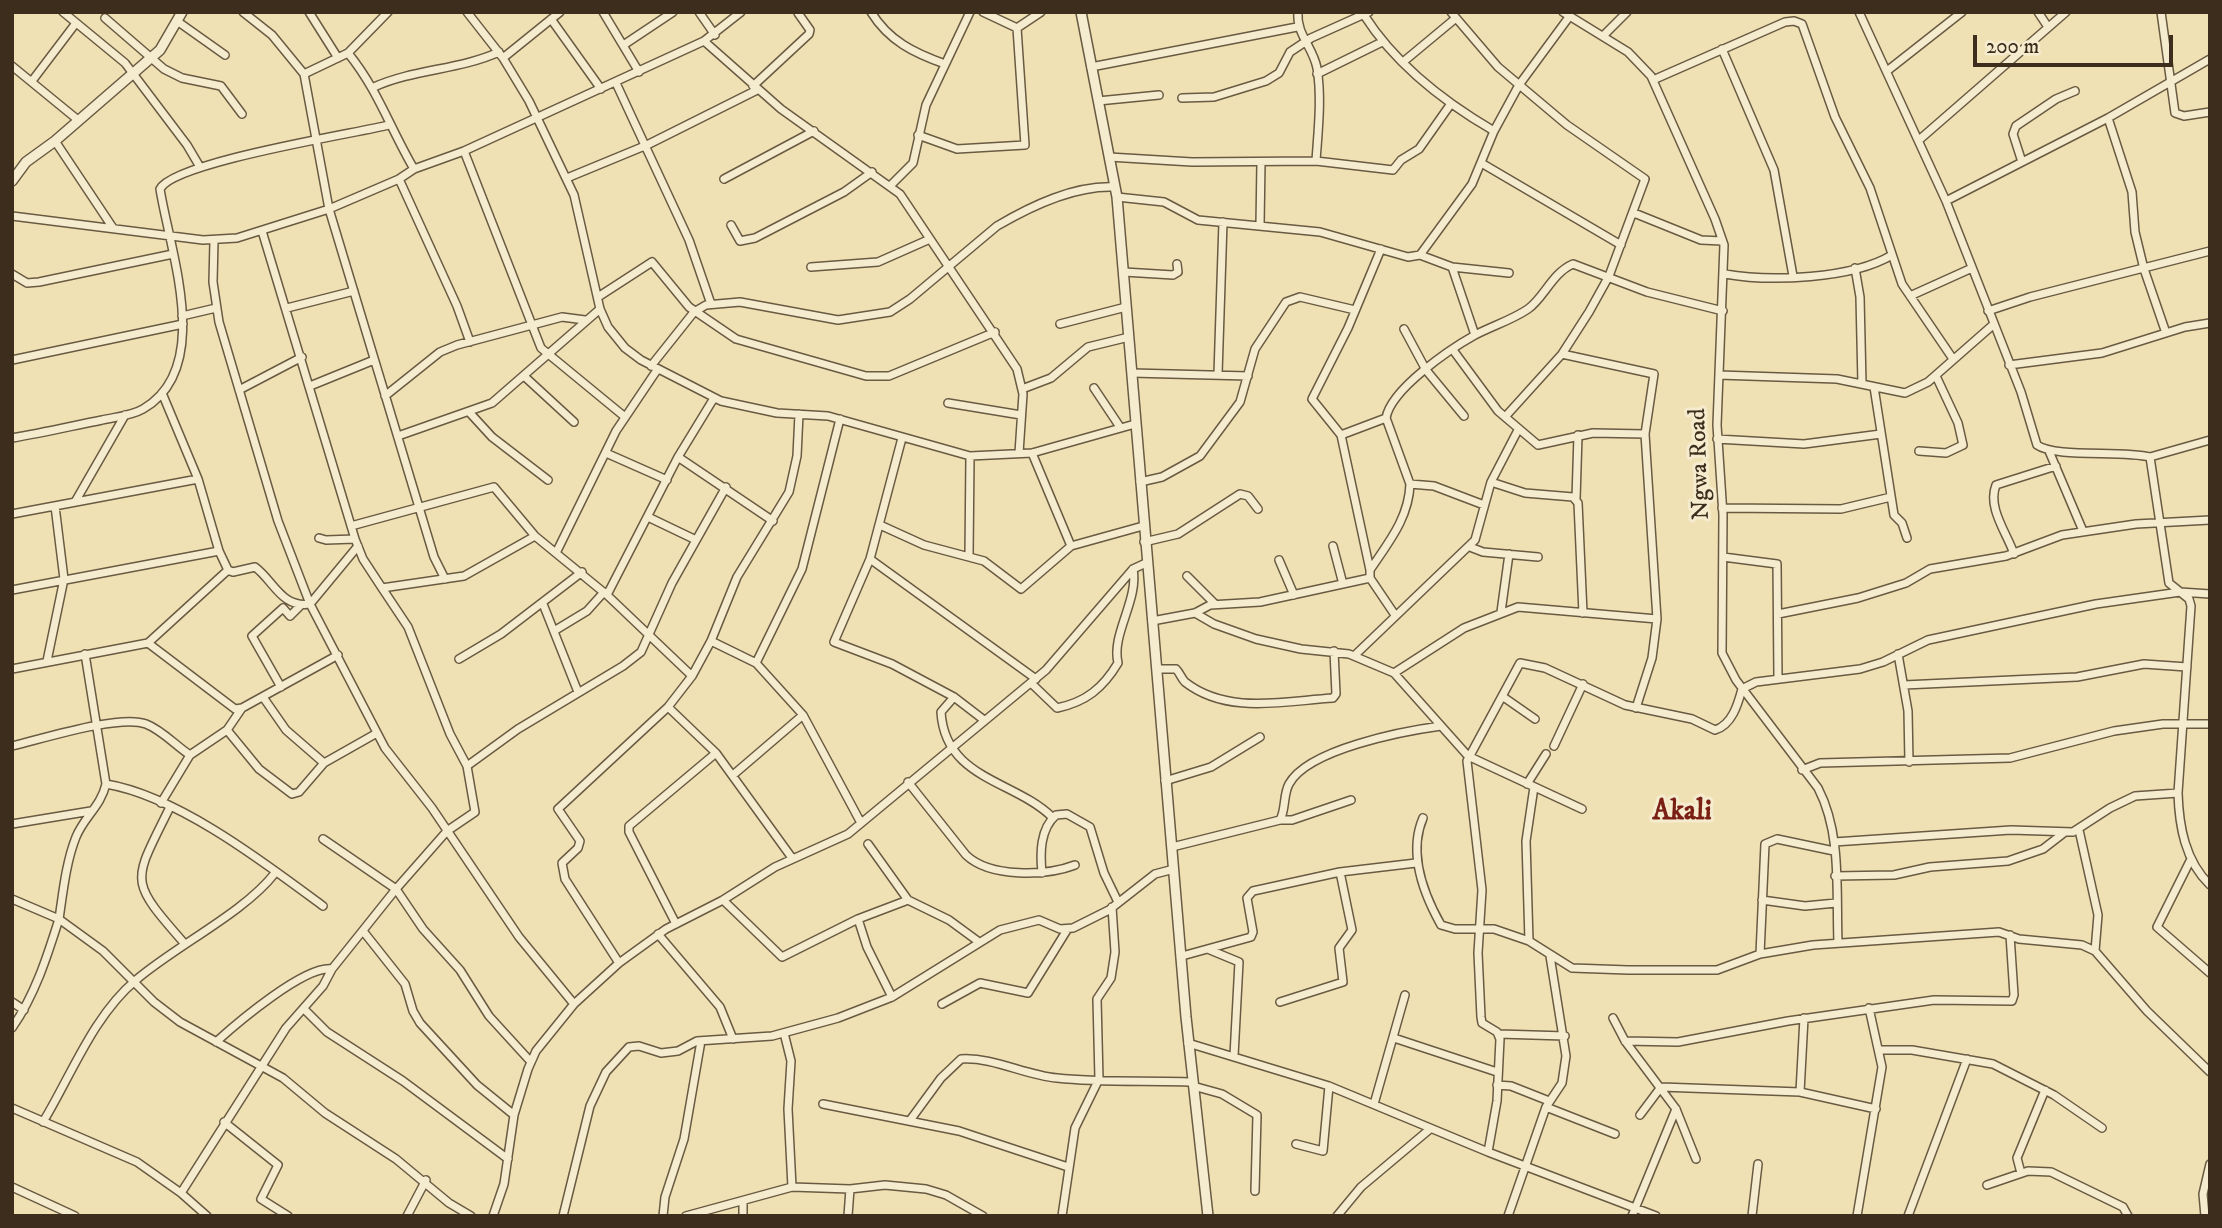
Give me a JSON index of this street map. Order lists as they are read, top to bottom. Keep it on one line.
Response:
{"streets":{"street":["Ngwa Road"]},"districts":["Akali"],"scale_bar":"200 m"}
